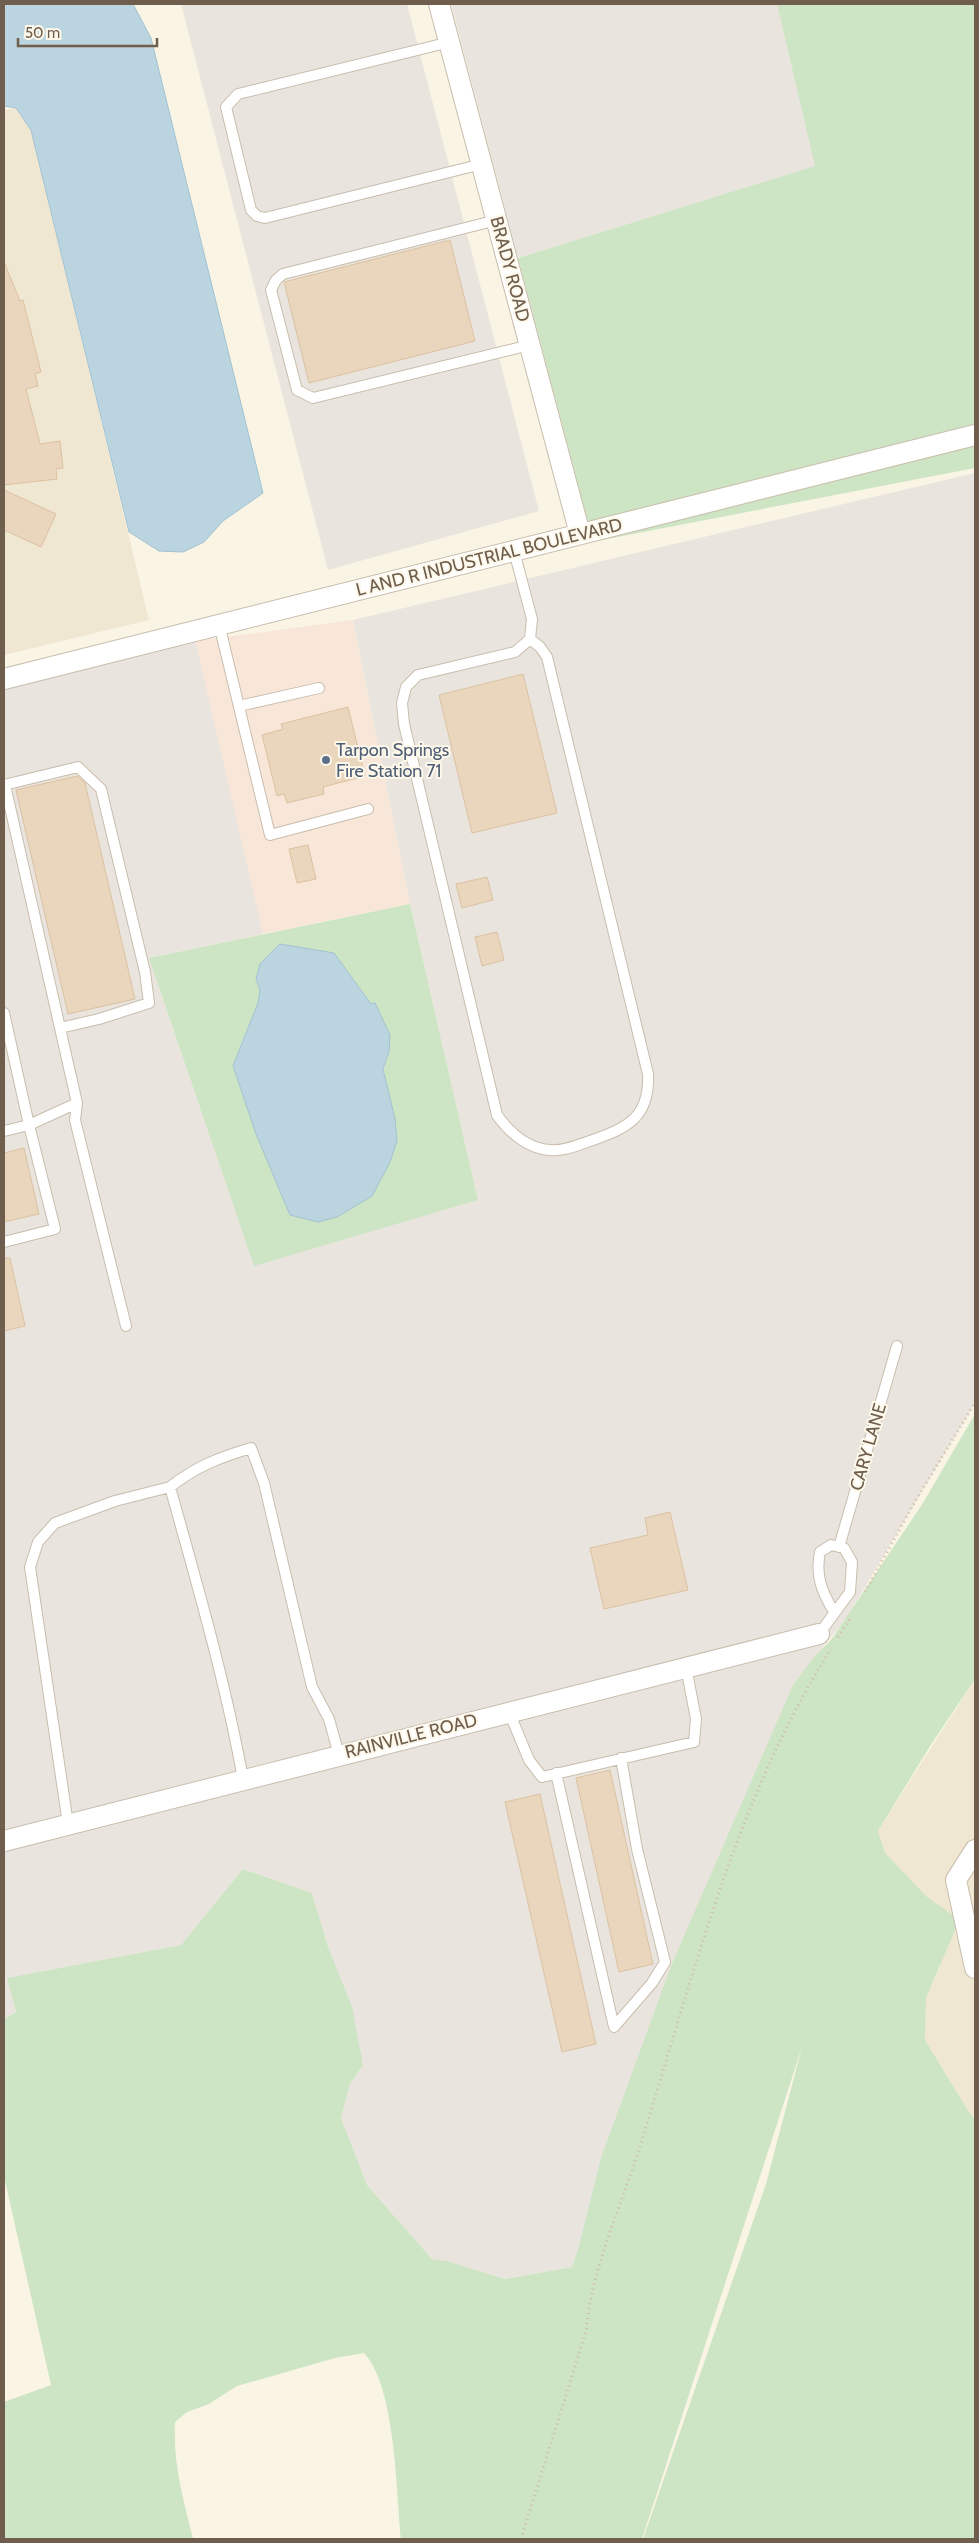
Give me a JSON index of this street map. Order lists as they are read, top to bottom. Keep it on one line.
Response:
{"streets":{"street":["BRADY ROAD","L AND R INDUSTRIAL BOULEVARD","RAINVILLE ROAD"],"lane":["CARY LANE"]},"crossings":[["BRADY ROAD","L AND R INDUSTRIAL BOULEVARD"]],"places":["Tarpon Springs Fire Station 71"],"scale_bar":"50 m"}
